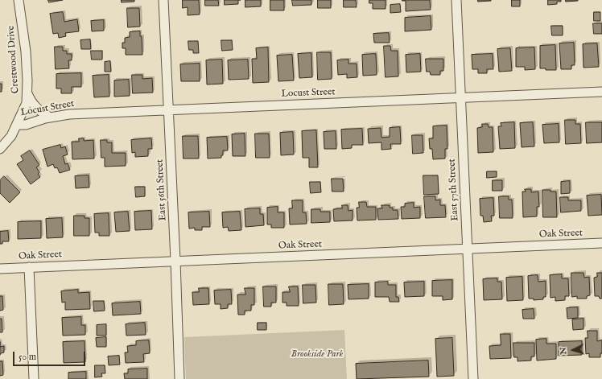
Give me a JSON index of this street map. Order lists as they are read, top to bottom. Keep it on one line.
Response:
{"streets":{"street":["Crestwood Drive","Locust Street","East 56th Street","East 57th Street","Oak Street"]},"crossings":[["Crestwood Drive","Locust Street"],["Locust Street","East 56th Street"],["Locust Street","East 57th Street"],["East 56th Street","Oak Street"],["East 57th Street","Oak Street"]],"parks":["Brookside Park"],"scale_bar":"50 m","north":"left"}
